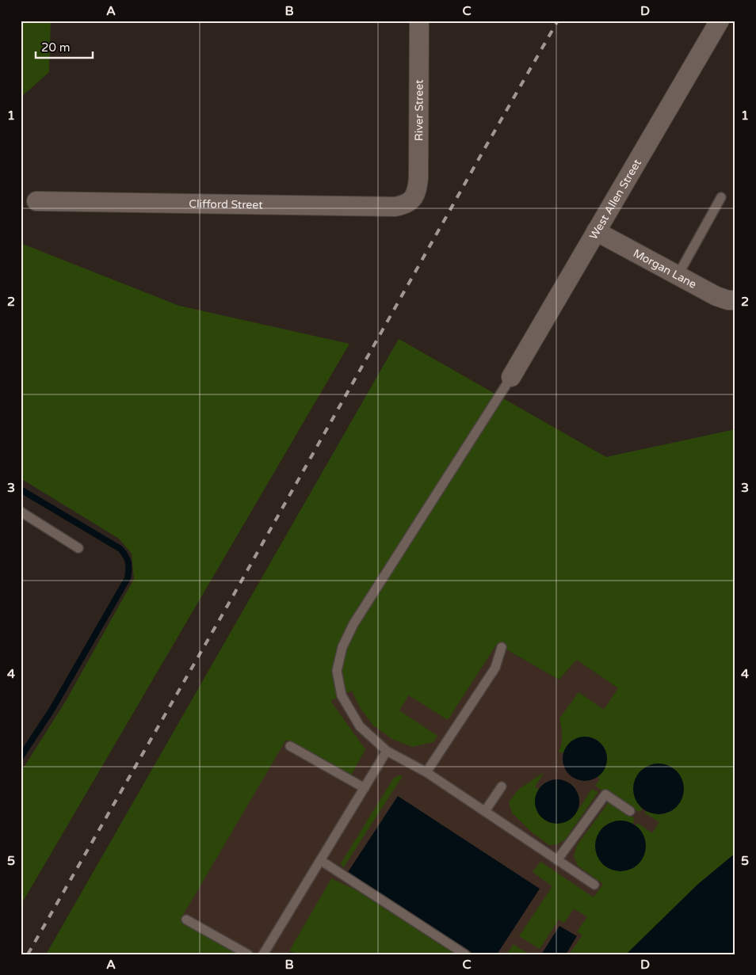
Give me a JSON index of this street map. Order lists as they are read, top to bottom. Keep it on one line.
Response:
{"streets":{"street":["River Street","West Allen Street","Clifford Street","Morgan Lane"]},"crossings":[["River Street","Clifford Street"],["West Allen Street","Morgan Lane"]],"scale_bar":"20 m","grid":{"columns":["A","B","C","D"],"rows":["1","2","3","4","5"]}}
